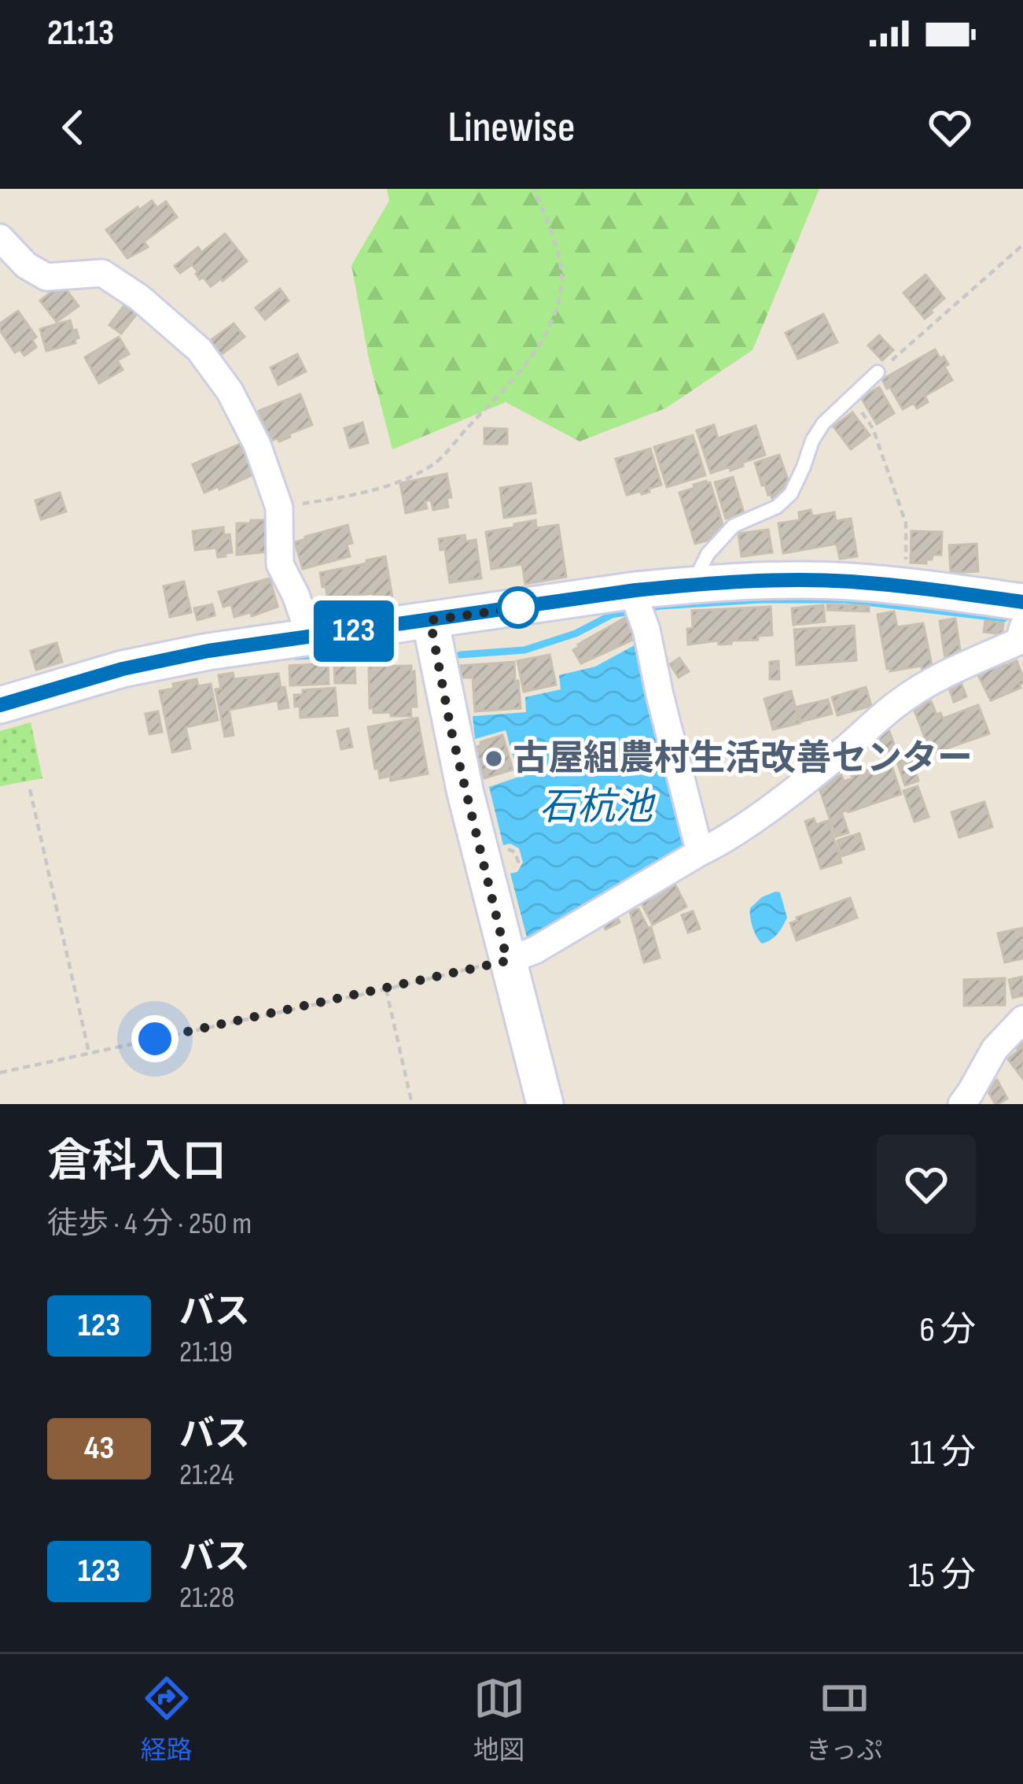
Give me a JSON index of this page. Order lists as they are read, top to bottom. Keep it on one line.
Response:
{"water":["石杭池"],"places":["古屋組農村生活改善センター"],"lines":["bus line 123"],"page":{"status":"21:13","header":"Linewise","on_map":"123","heading":["倉科入口","徒歩 · 4 分 · 250 m"],"list":[{"mark":"123","name":"バス","note":"21:19","value":"6 分"},{"mark":"43","name":"バス","note":"21:24","value":"11 分"},{"mark":"123","name":"バス","note":"21:28","value":"15 分"}],"tabs":["経路","地図","きっぷ"]}}
